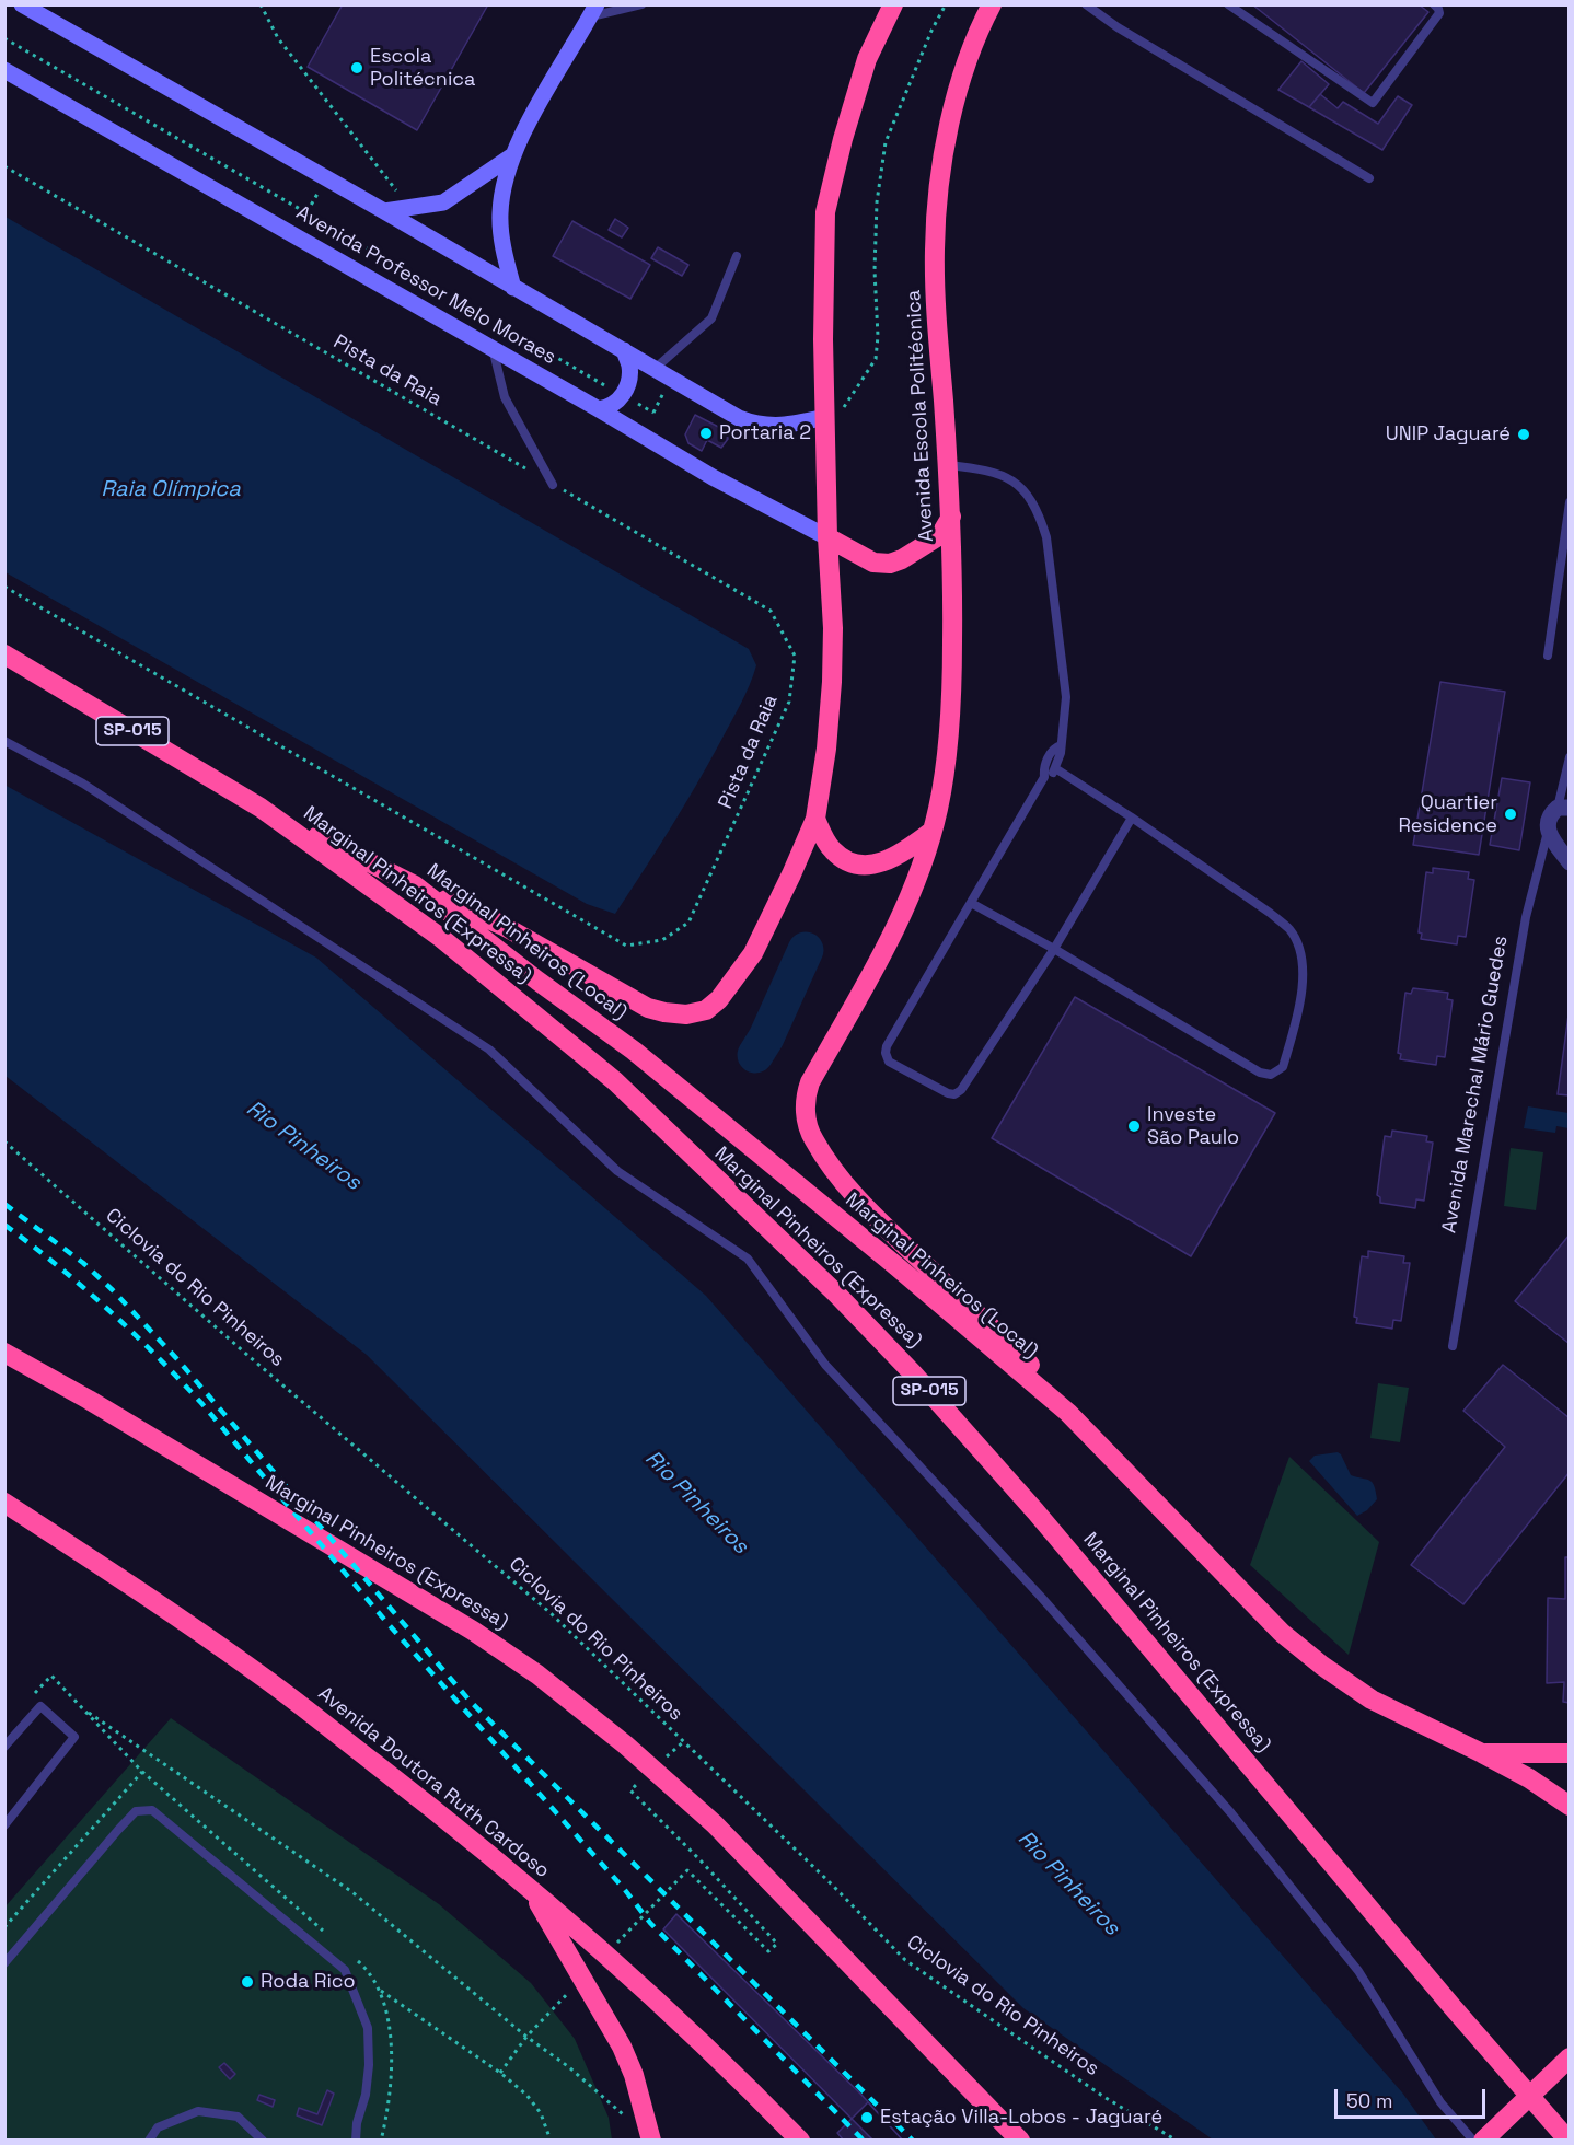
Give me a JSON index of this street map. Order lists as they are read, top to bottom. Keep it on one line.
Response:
{"streets":{"highway":["Avenida Escola Politécnica","SP-015","Marginal Pinheiros (Expressa)","Marginal Pinheiros (Local)","Avenida Doutora Ruth Cardoso"],"street":["Avenida Professor Melo Moraes","Avenida Marechal Mário Guedes"],"path":["Pista da Raia","Ciclovia do Rio Pinheiros"]},"crossings":[["Avenida Escola Politécnica","Marginal Pinheiros (Local)"],["Marginal Pinheiros (Expressa)","Marginal Pinheiros (Local)"]],"water":["Raia Olímpica","Rio Pinheiros"],"places":["Escola Politécnica","Portaria 2","UNIP Jaguaré","Quartier Residence","Investe São Paulo","Roda Rico","Estação Villa-Lobos - Jaguaré"],"scale_bar":"50 m"}
